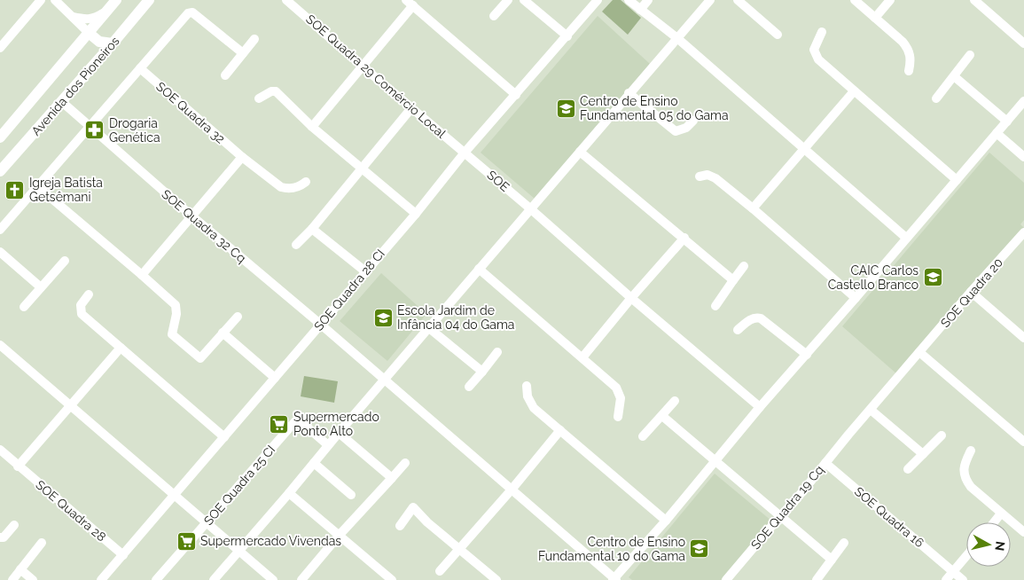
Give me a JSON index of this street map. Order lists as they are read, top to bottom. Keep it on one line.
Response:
{"streets":{"main road":["Avenida dos Pioneiros"],"street":["SOE Quadra 29 Comércio Local","SOE Quadra 32","SOE","SOE Quadra 32 Cq","SOE Quadra 28 CI","SOE Quadra 20","SOE Quadra 25 CI","SOE Quadra 19 Cq","SOE Quadra 28","SOE Quadra 16"]},"crossings":[["SOE Quadra 29 Comércio Local","SOE"],["SOE Quadra 29 Comércio Local","SOE Quadra 28 CI"],["Avenida dos Pioneiros","SOE Quadra 32 Cq"],["SOE","SOE Quadra 28 CI"],["SOE Quadra 32 Cq","SOE Quadra 28 CI"],["SOE Quadra 28 CI","SOE Quadra 28"],["SOE Quadra 20","SOE Quadra 19 Cq"],["SOE Quadra 19 Cq","SOE Quadra 16"]],"places":{"school or university":["Centro de Ensino Fundamental 05 do Gama","CAIC Carlos Castello Branco","Escola Jardim de Infância 04 do Gama","Centro de Ensino Fundamental 10 do Gama"],"pharmacy":["Drogaria Genética"],"church":["Igreja Batista Getsêmani"],"supermarket":["Supermercado Ponto Alto","Supermercado Vivendas"]},"north":"right"}
